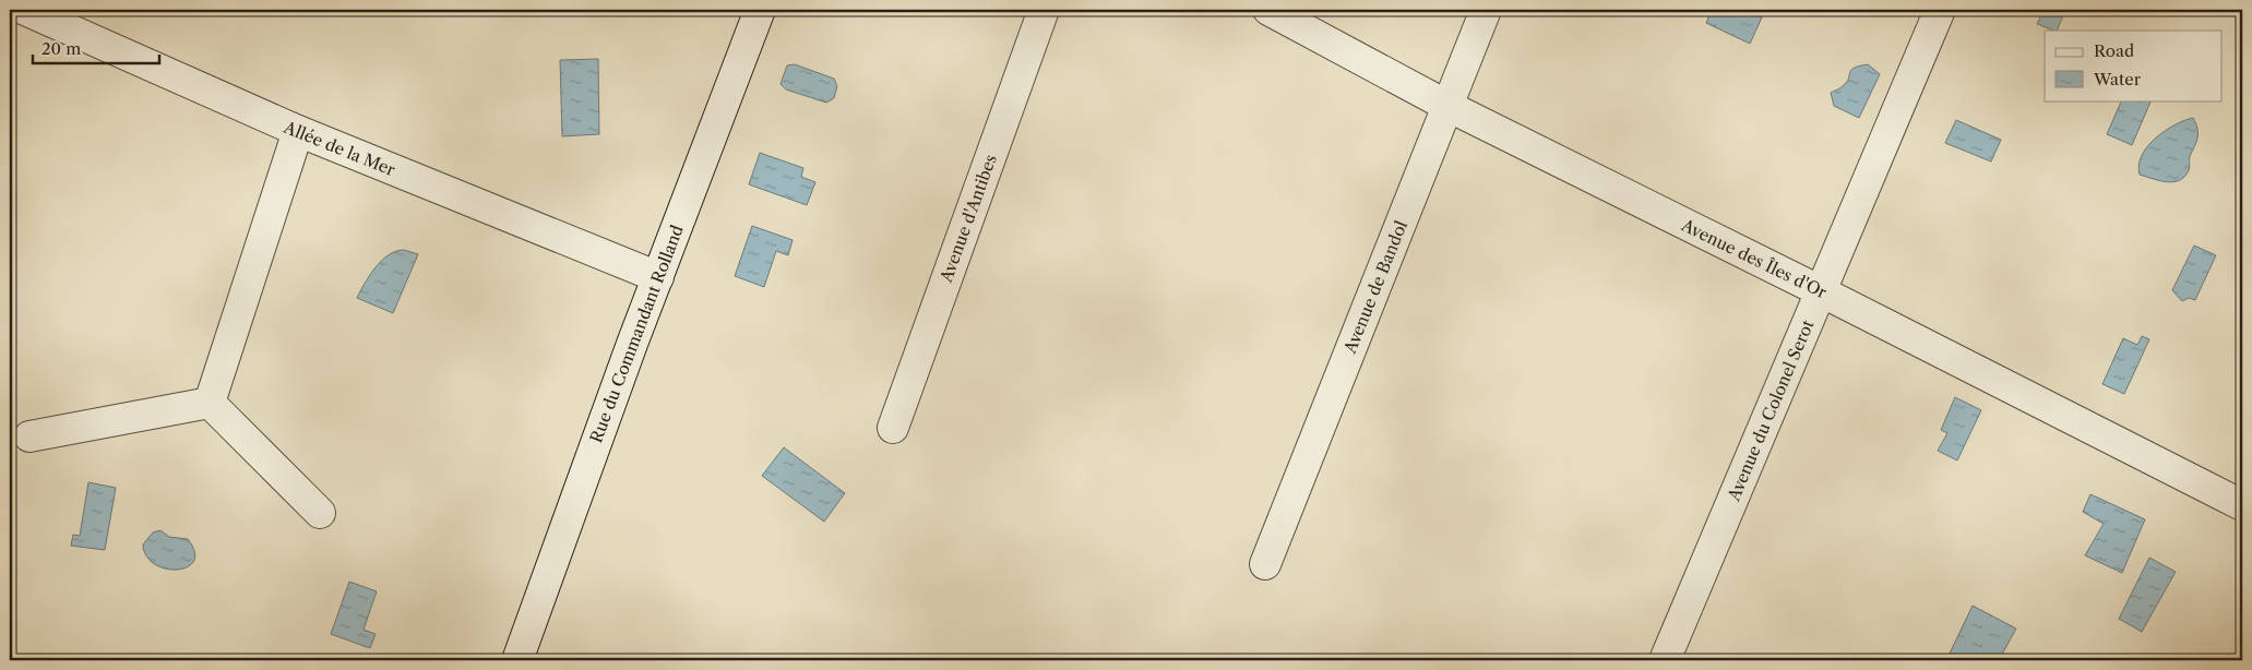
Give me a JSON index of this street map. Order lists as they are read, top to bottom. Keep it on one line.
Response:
{"streets":{"street":["Allée de la Mer","Avenue d'Antibes","Avenue des Îles d'Or","Avenue de Bandol","Rue du Commandant Rolland","Avenue du Colonel Serot"]},"crossings":[["Allée de la Mer","Rue du Commandant Rolland"],["Avenue des Îles d'Or","Avenue de Bandol"],["Avenue des Îles d'Or","Avenue du Colonel Serot"]],"legend":["Road","Water"],"scale_bar":"20 m"}
